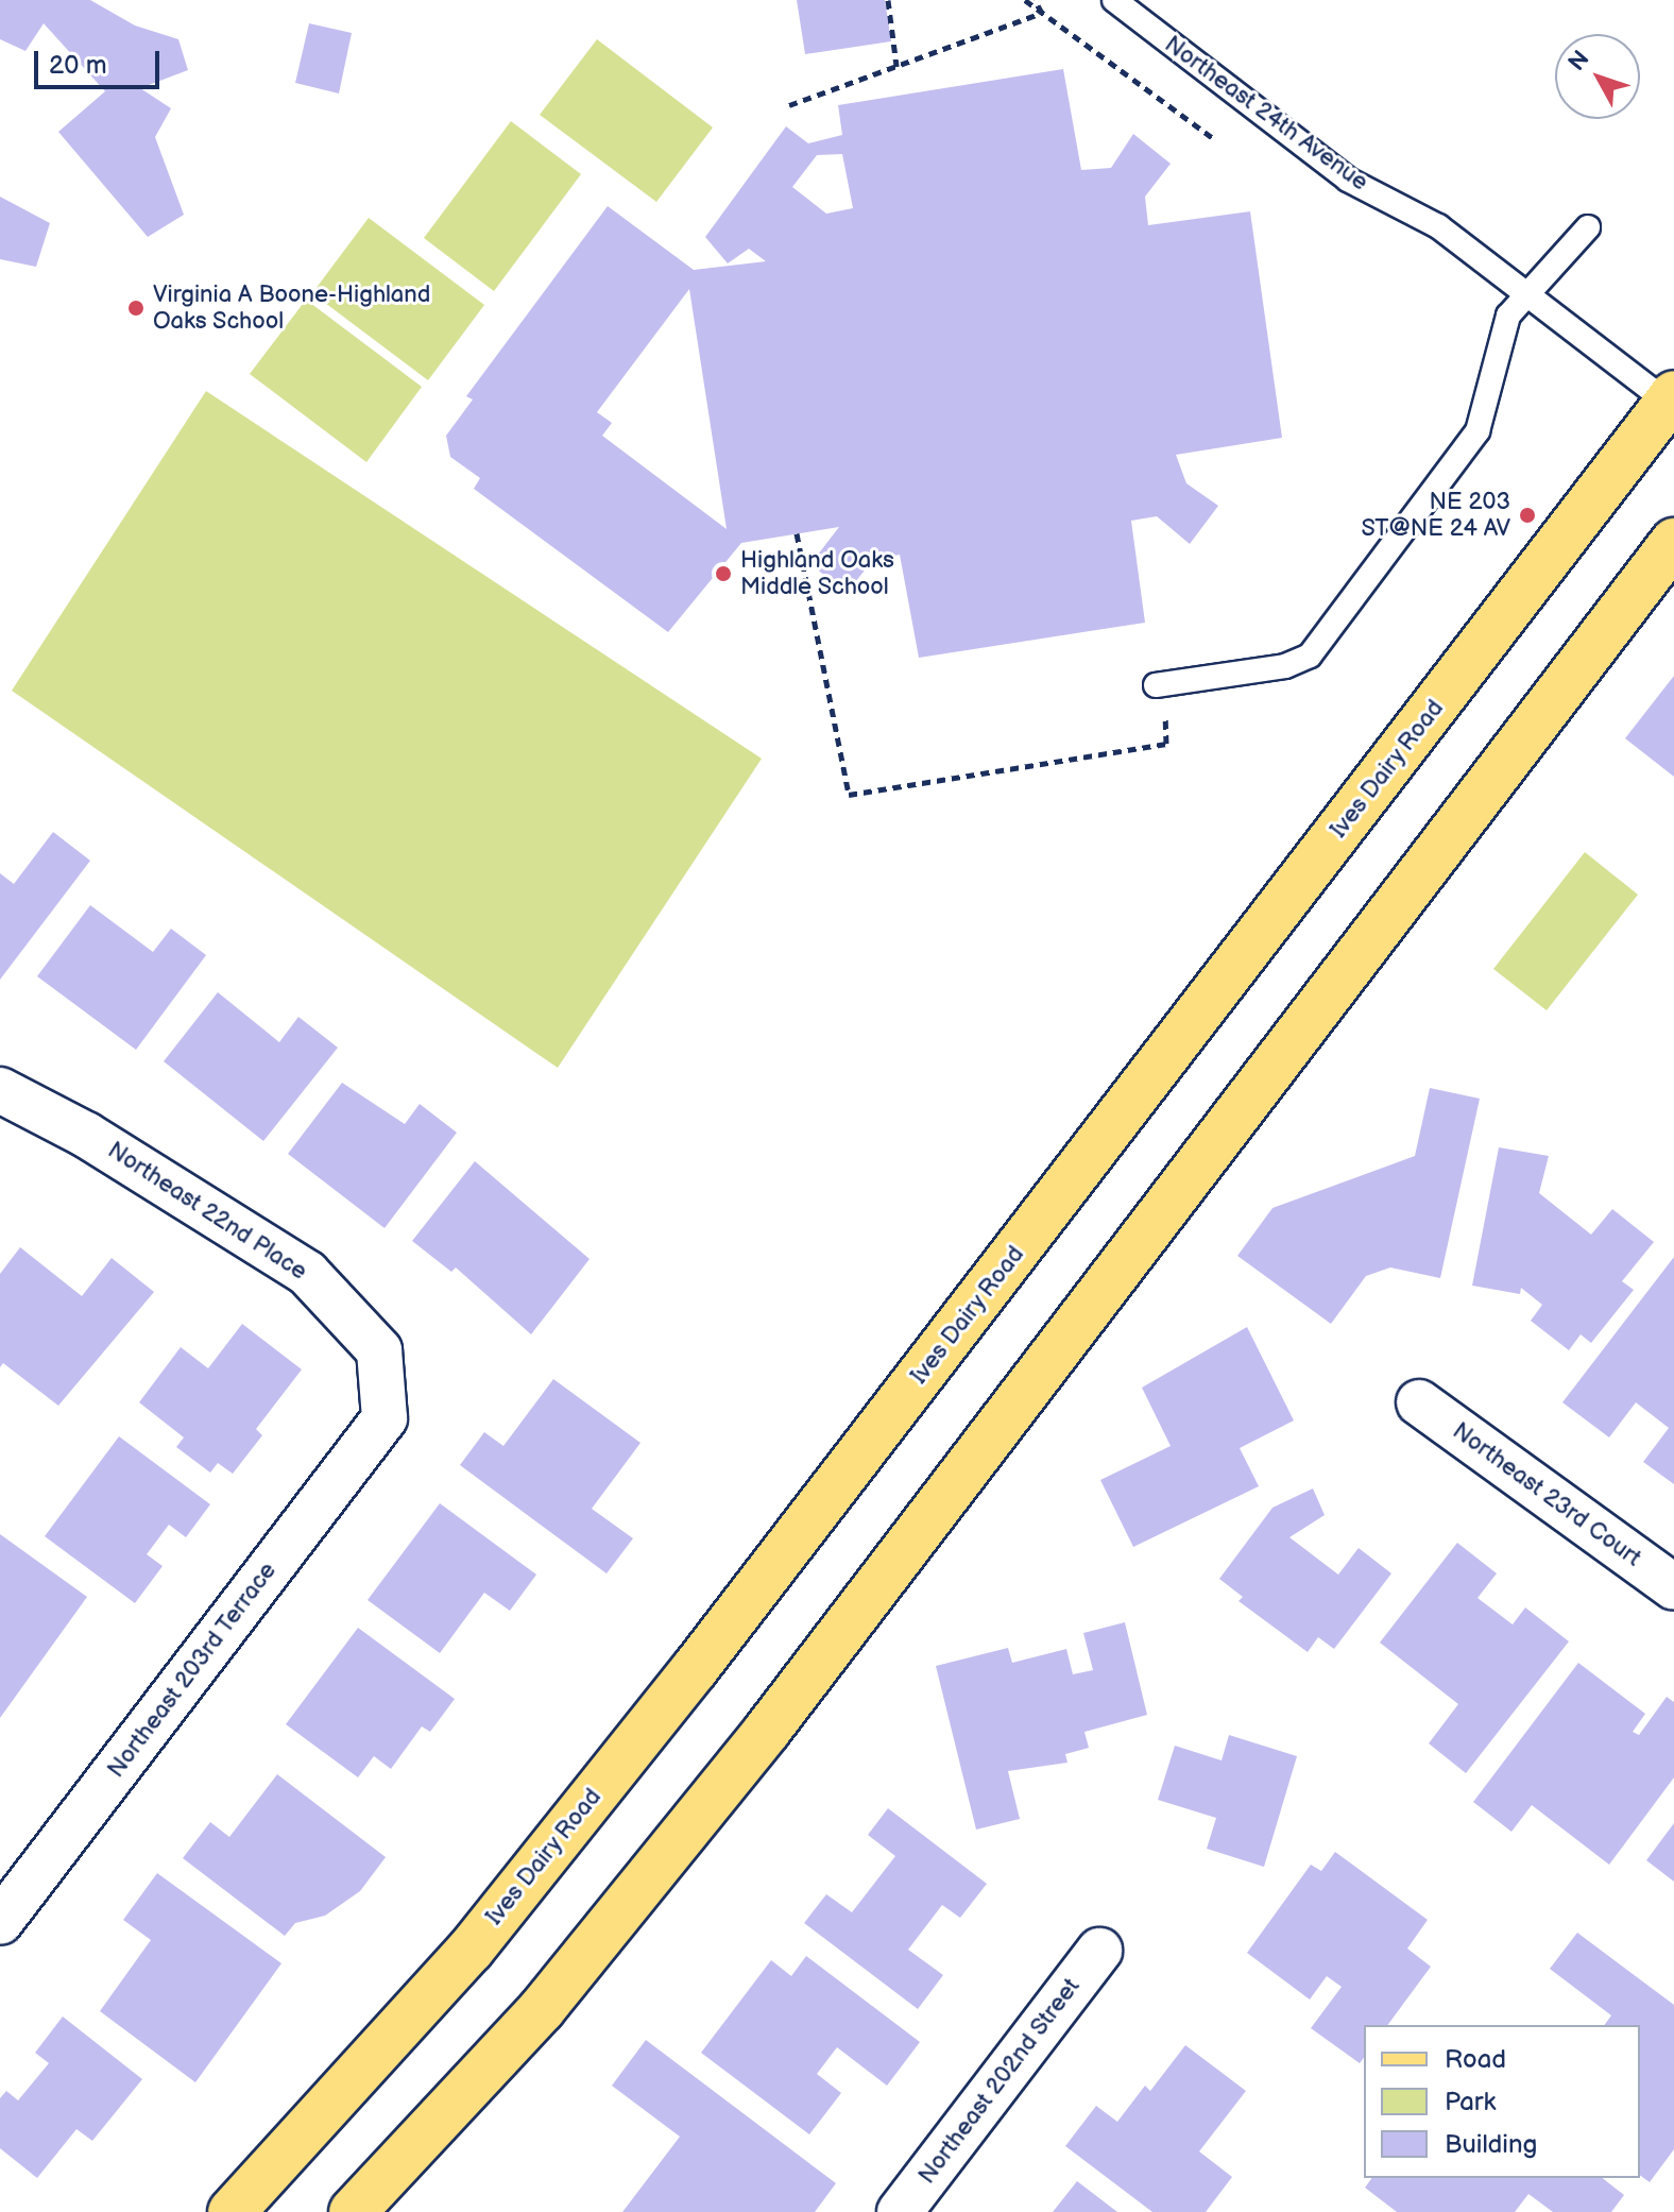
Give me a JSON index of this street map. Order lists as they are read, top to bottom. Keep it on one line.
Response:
{"streets":{"main road":["Ives Dairy Road"],"street":["Northeast 22nd Place","Northeast 23rd Court","Northeast 203rd Terrace","Northeast 202nd Street"],"lane":["Northeast 24th Avenue"]},"crossings":[["Northeast 24th Avenue","Ives Dairy Road"],["Northeast 22nd Place","Northeast 203rd Terrace"]],"places":["Virginia A Boone-Highland Oaks School","NE 203 ST@NE 24 AV","Highland Oaks Middle School"],"legend":["Road","Park","Building"],"scale_bar":"20 m","north":"top left"}
